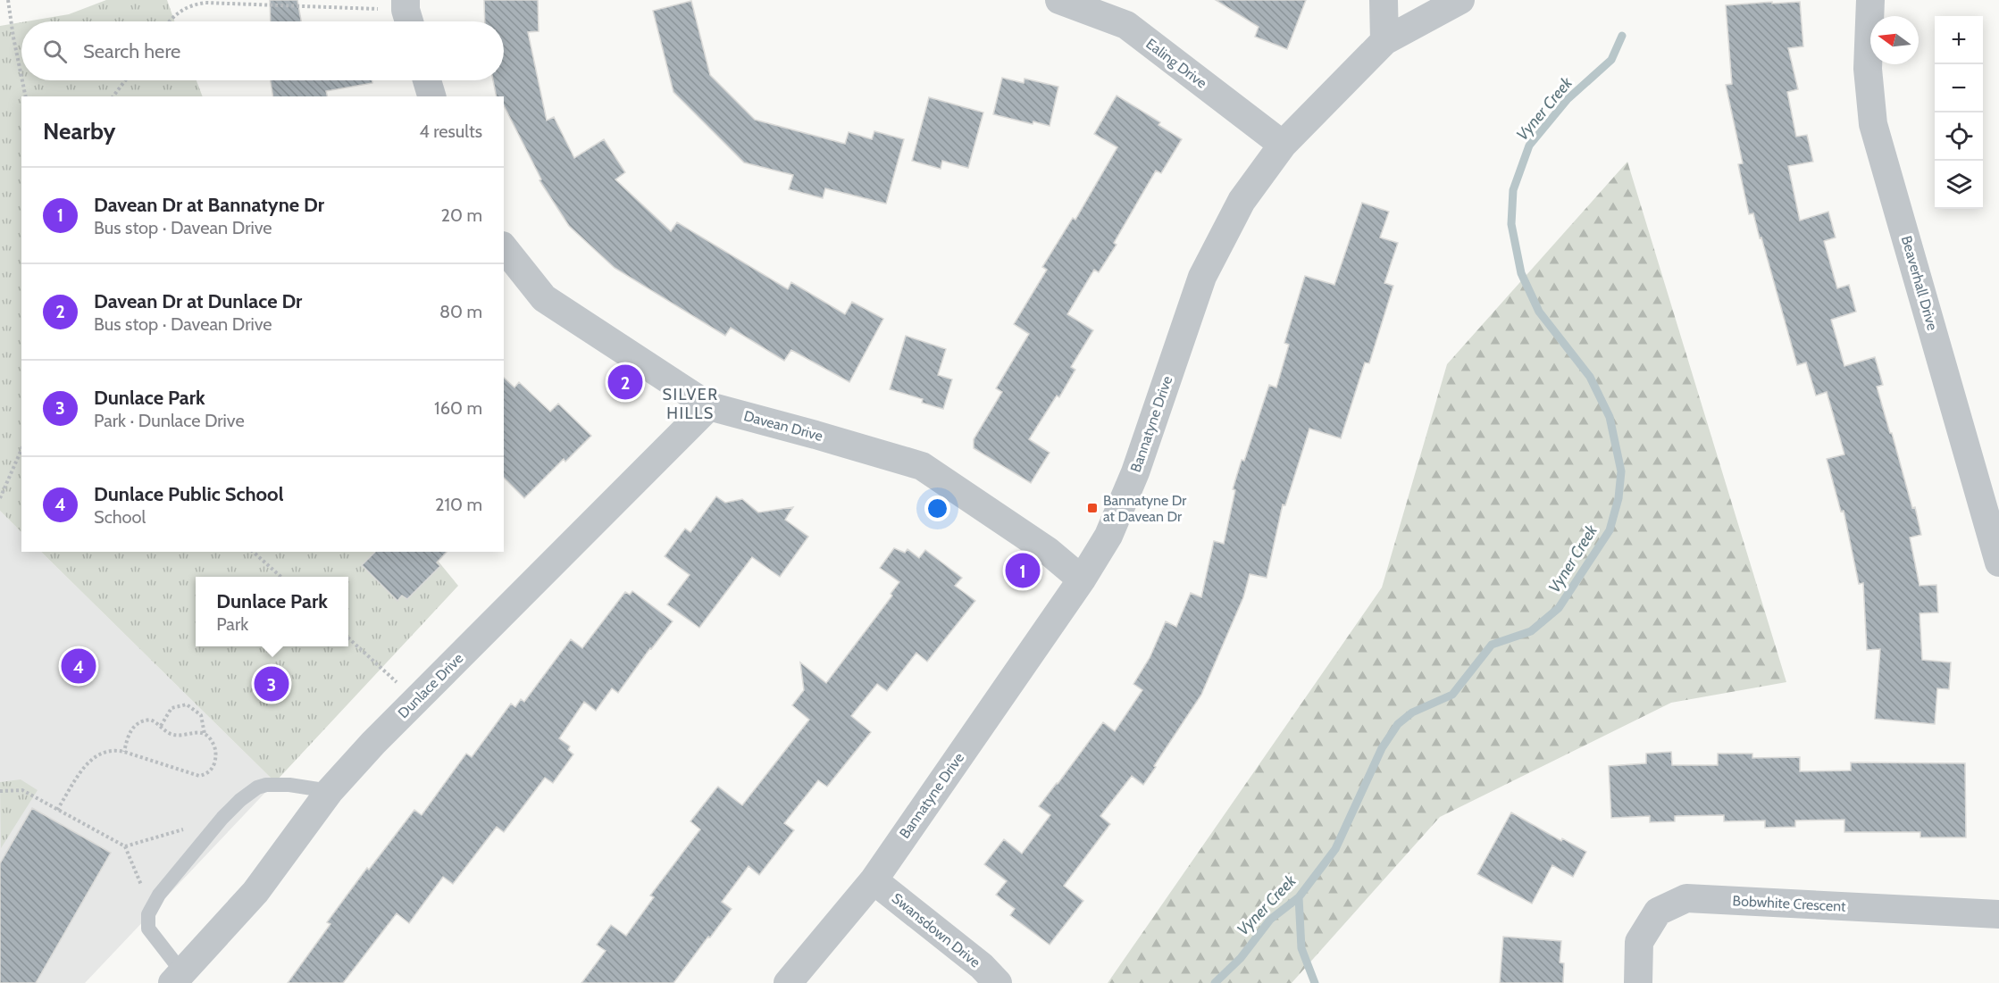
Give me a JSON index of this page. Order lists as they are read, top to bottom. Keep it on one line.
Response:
{"streets":{"street":["Ealing Drive","Beaverhall Drive","Bannatyne Drive","Davean Drive","Dunlace Drive","Bobwhite Crescent","Swansdown Drive"]},"crossings":[["Ealing Drive","Bannatyne Drive"],["Bannatyne Drive","Davean Drive"],["Bannatyne Drive","Swansdown Drive"],["Davean Drive","Dunlace Drive"]],"districts":["SILVER HILLS"],"water":["Vyner Creek"],"places":{"transit":["Bannatyne Dr at Davean Dr"]},"north":"left","page":{"map_buttons":["+","−"],"search":"Search here","heading":["Nearby","4 results"],"list":[{"mark":"1","name":"Davean Dr at Bannatyne Dr","note":"Bus stop · Davean Drive","value":"20 m"},{"mark":"2","name":"Davean Dr at Dunlace Dr","note":"Bus stop · Davean Drive","value":"80 m"},{"mark":"3","name":"Dunlace Park","note":"Park · Dunlace Drive","value":"160 m"},{"mark":"4","name":"Dunlace Public School","note":"School","value":"210 m"}],"pins":["2","1","4","3"],"popup":["Dunlace Park","Park"]}}
